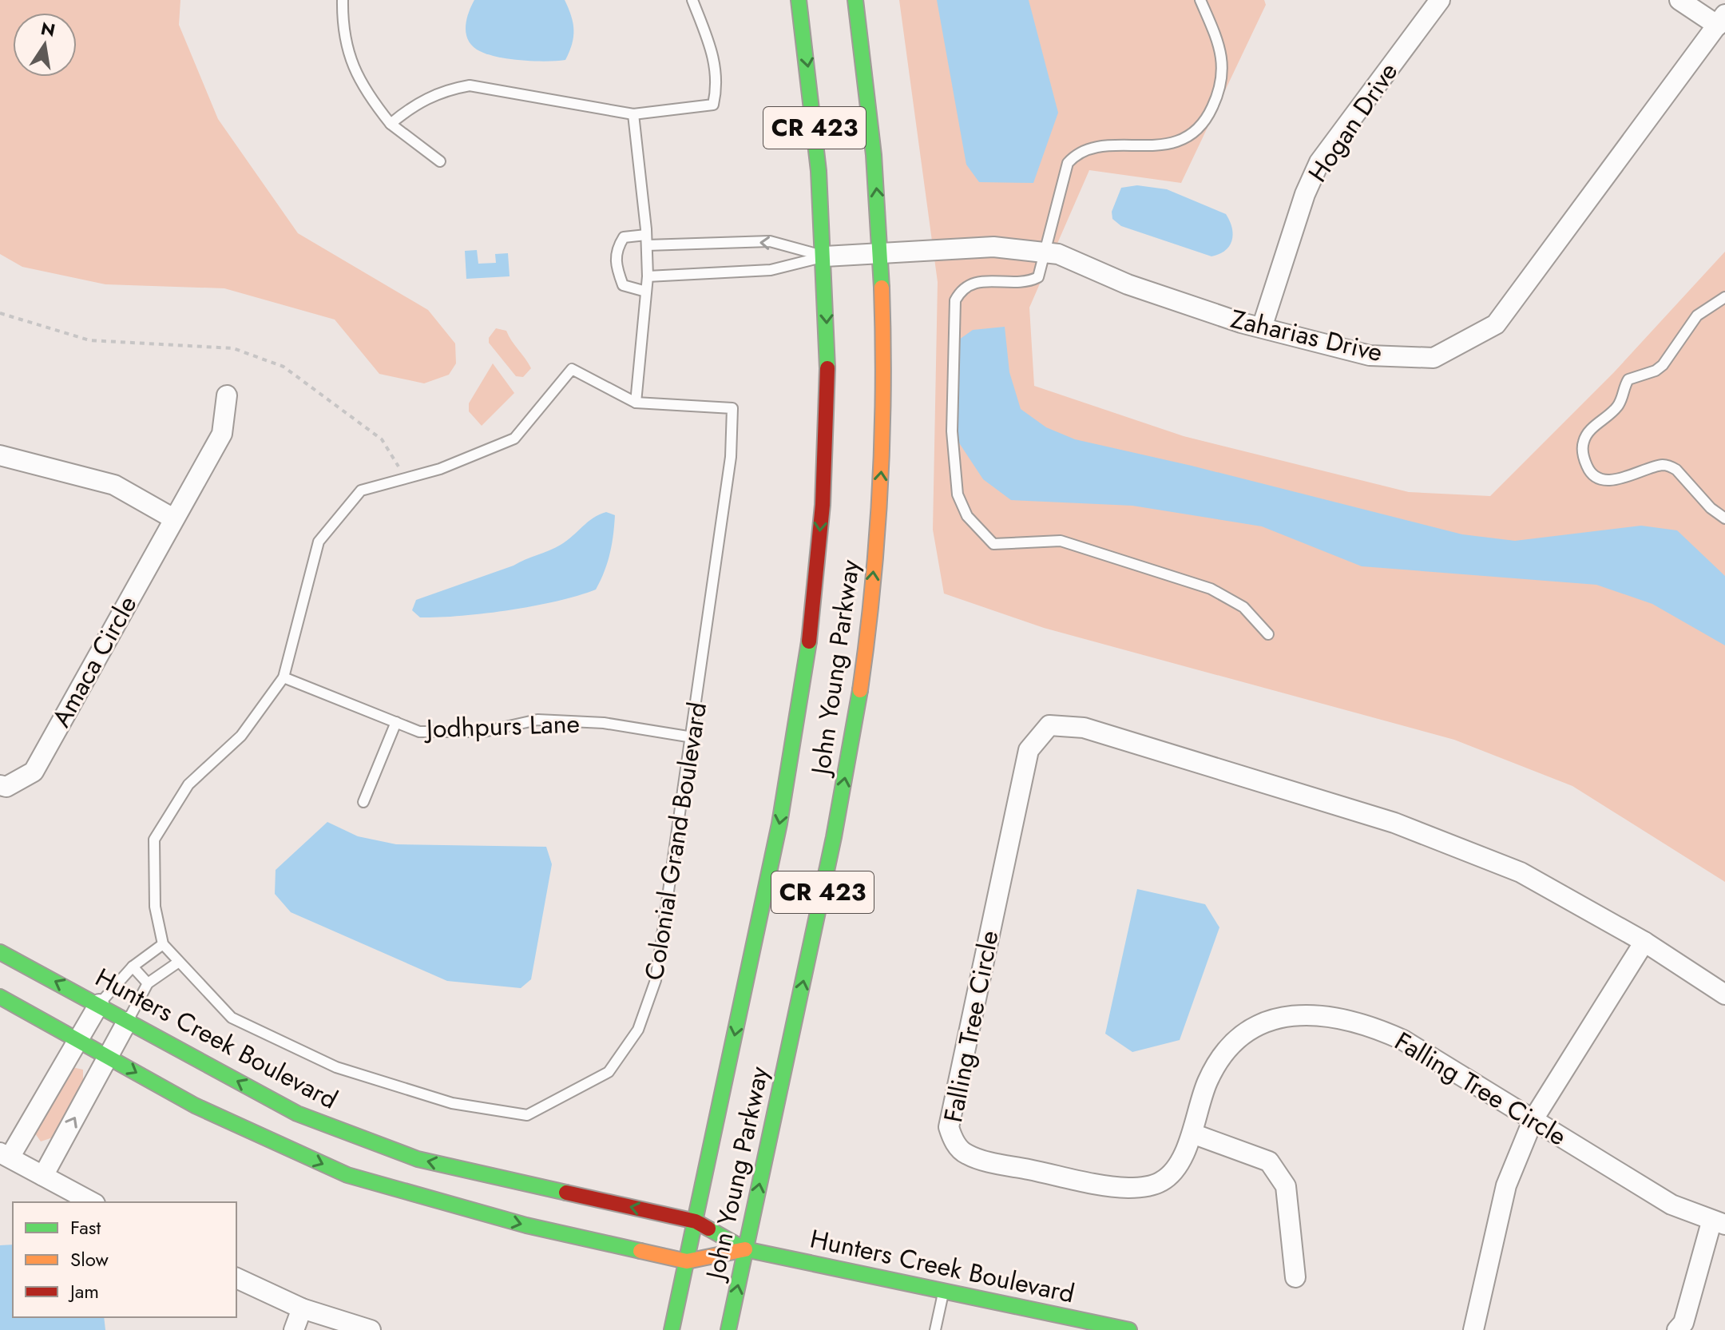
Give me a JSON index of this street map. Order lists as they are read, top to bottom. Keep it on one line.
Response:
{"streets":{"main road":["CR 423","John Young Parkway","Hunters Creek Boulevard"],"street":["Hogan Drive","Zaharias Drive","Amaca Circle","Falling Tree Circle"],"lane":["Jodhpurs Lane","Colonial Grand Boulevard"]},"crossings":[["Hogan Drive","Zaharias Drive"],["Zaharias Drive","John Young Parkway"],["John Young Parkway","Hunters Creek Boulevard"],["Jodhpurs Lane","Colonial Grand Boulevard"]],"legend":["Fast","Slow","Jam"],"north":"top"}
